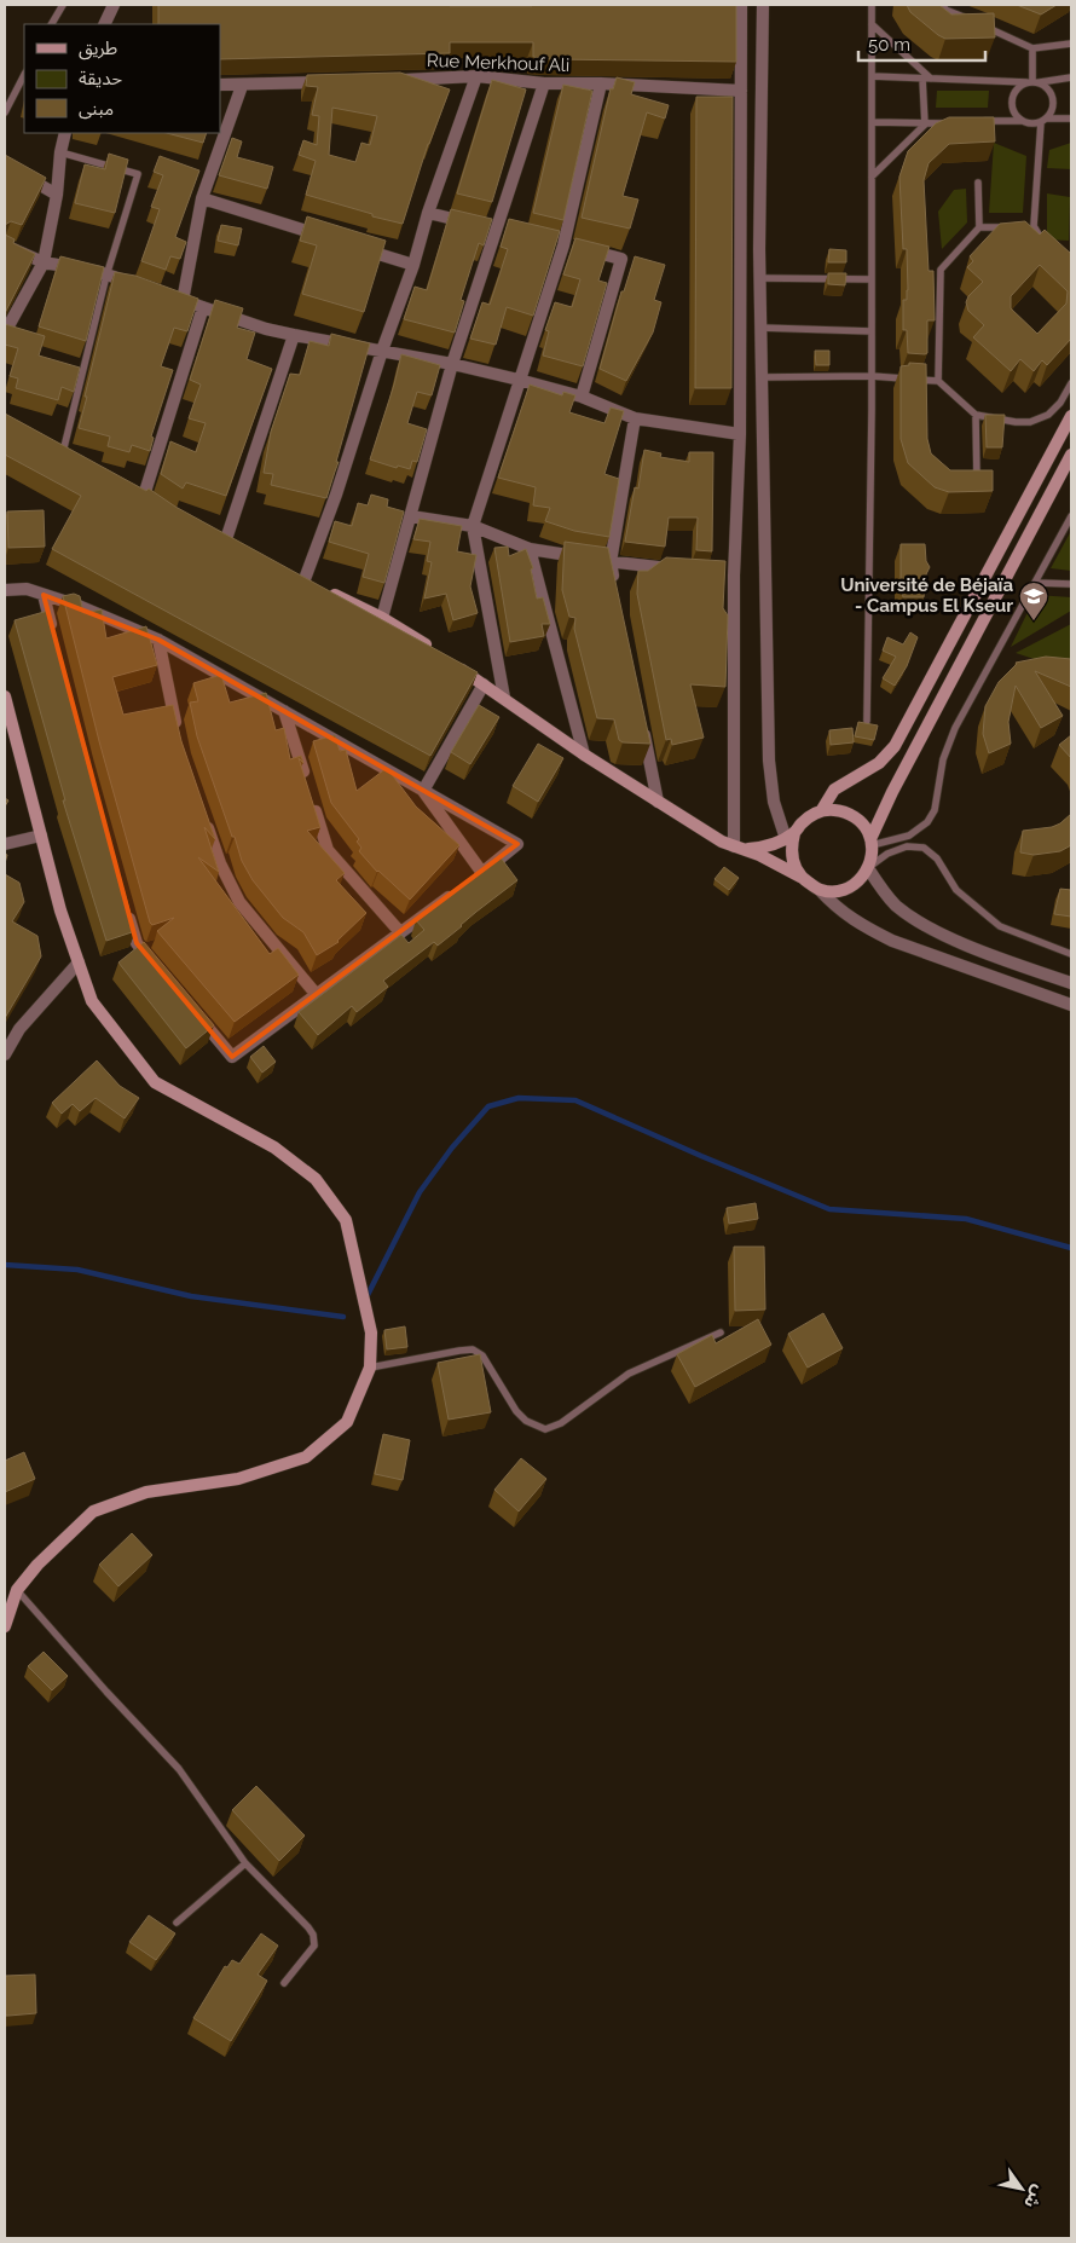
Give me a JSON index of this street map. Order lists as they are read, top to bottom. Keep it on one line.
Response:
{"streets":{"street":["Rue Merkhouf Ali"]},"places":{"school or university":["Université de Béjaïa - Campus El Kseur"]},"legend":["طريق","حديقة","مبنى"],"scale_bar":"50 m","north":"bottom right"}
